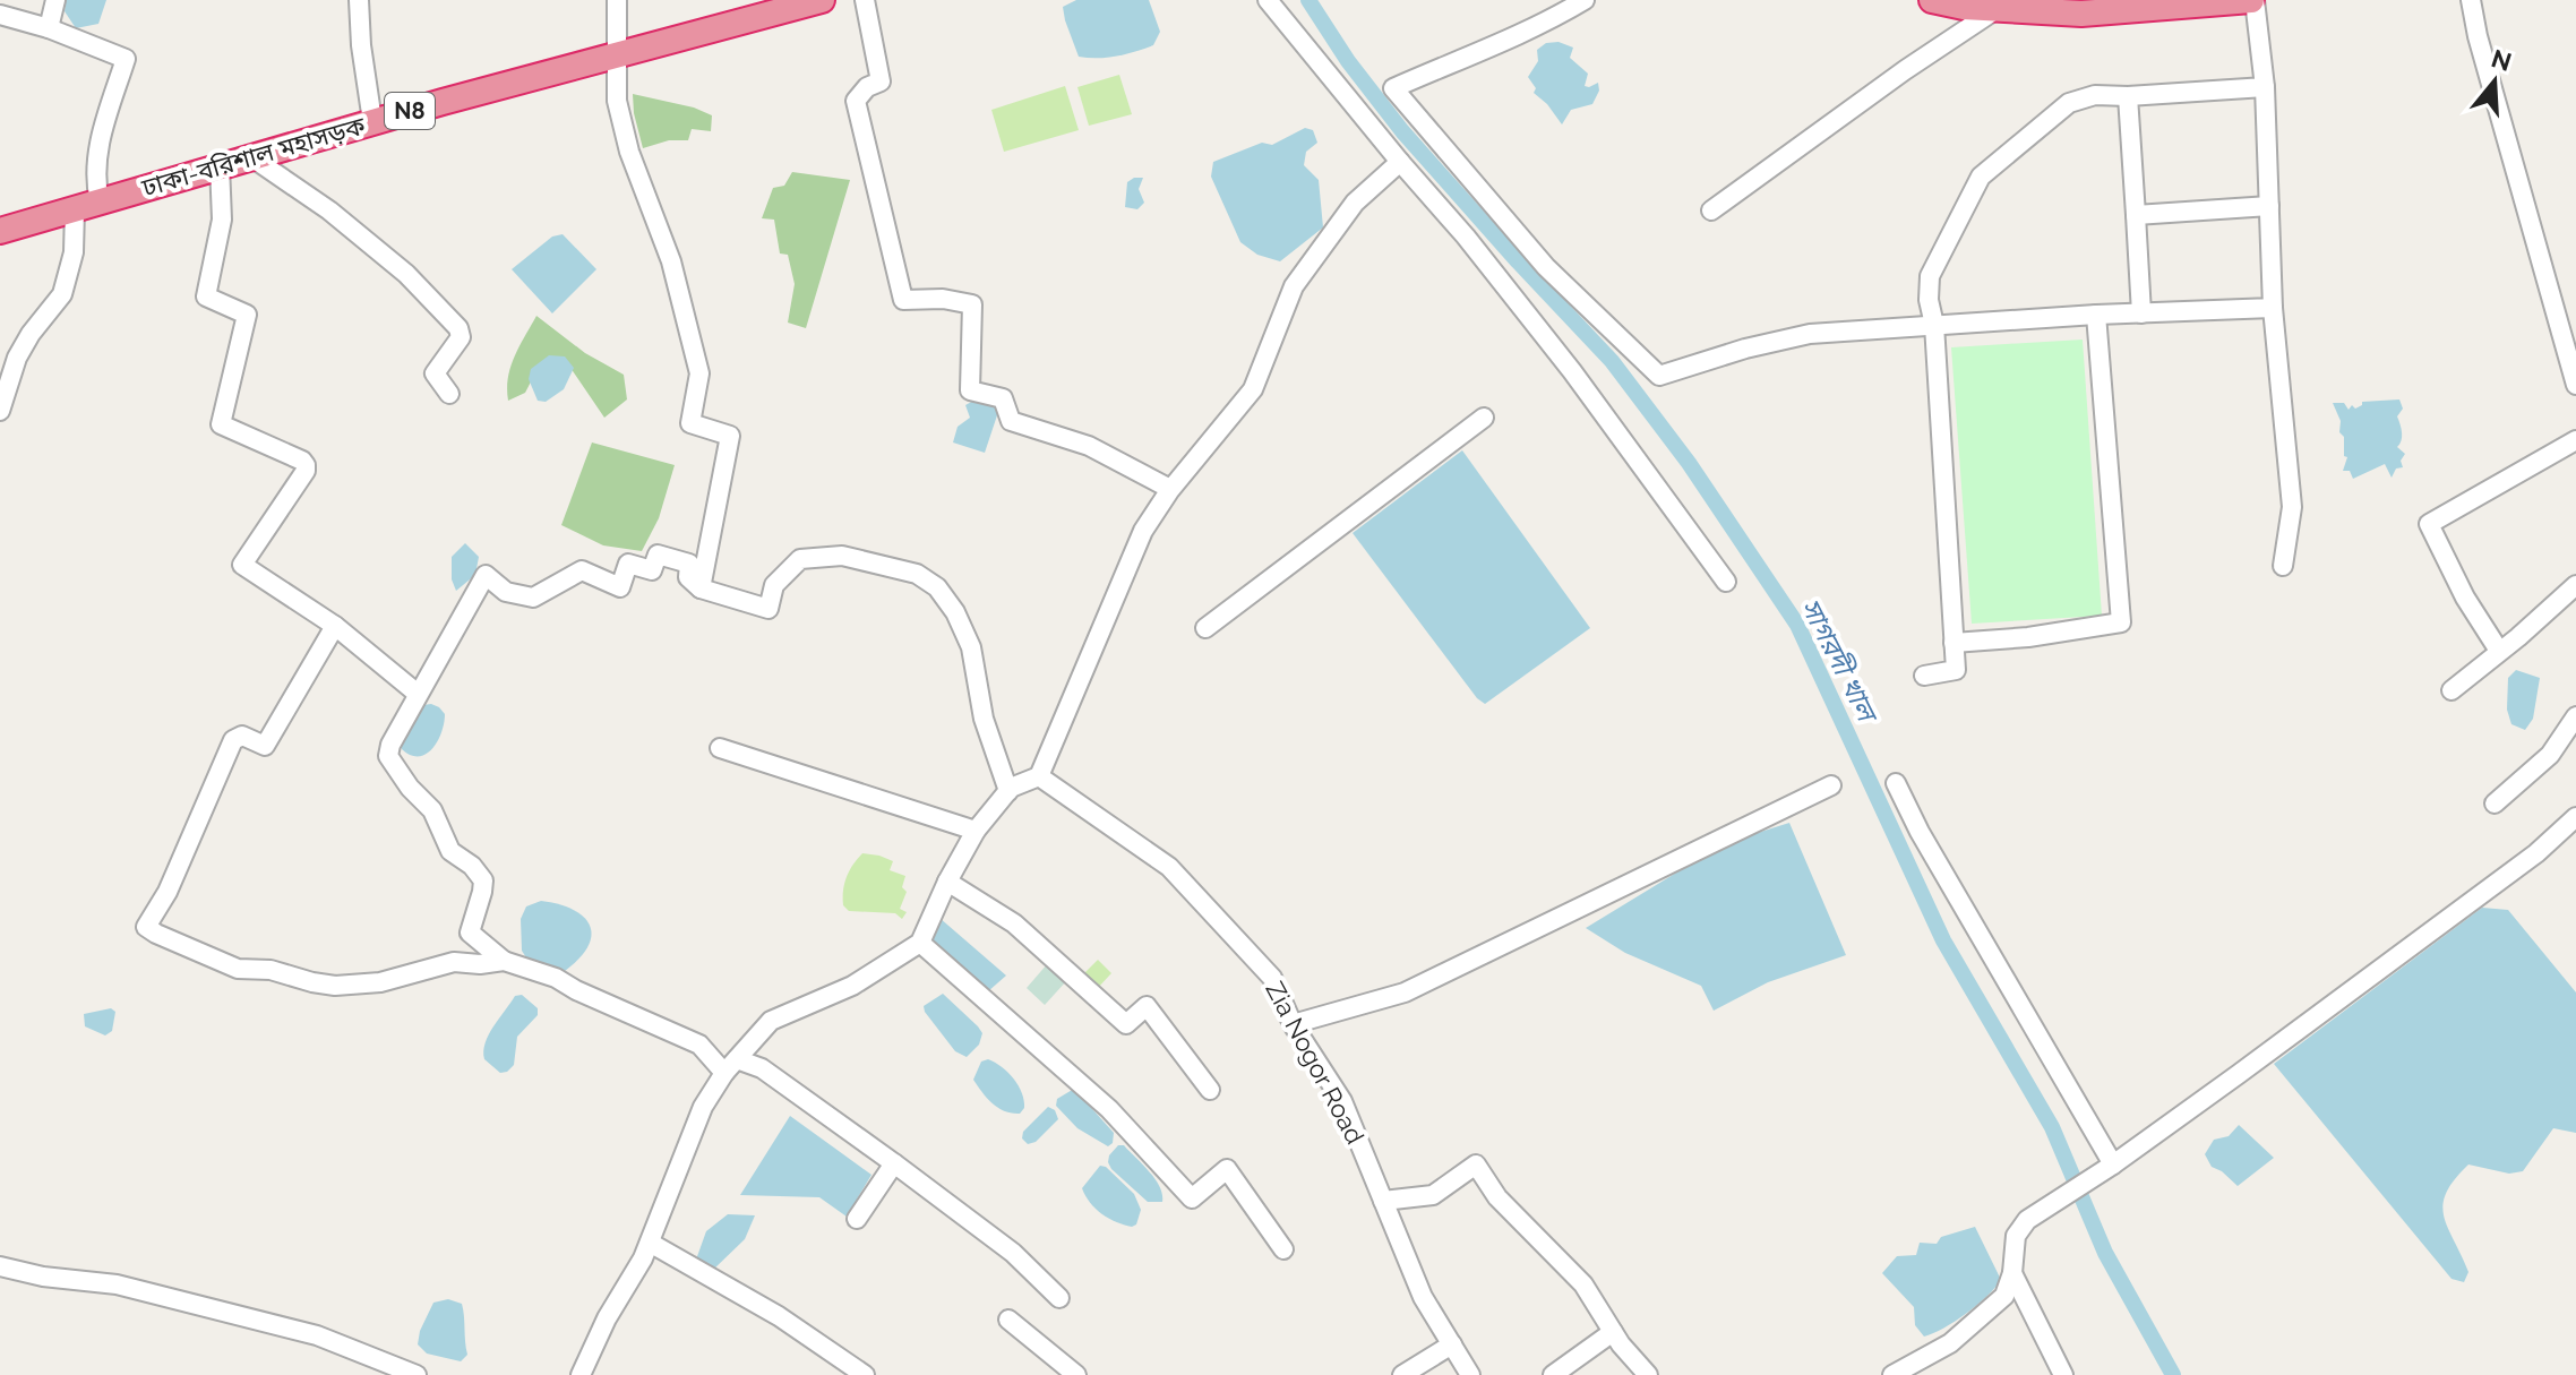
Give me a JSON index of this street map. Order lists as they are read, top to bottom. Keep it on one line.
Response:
{"streets":{"highway":["N8","ঢাকা-বরিশাল মহাসড়ক"],"street":["Zia Nogor Road"]},"water":["সাগরদী খাল"],"north":"top"}
